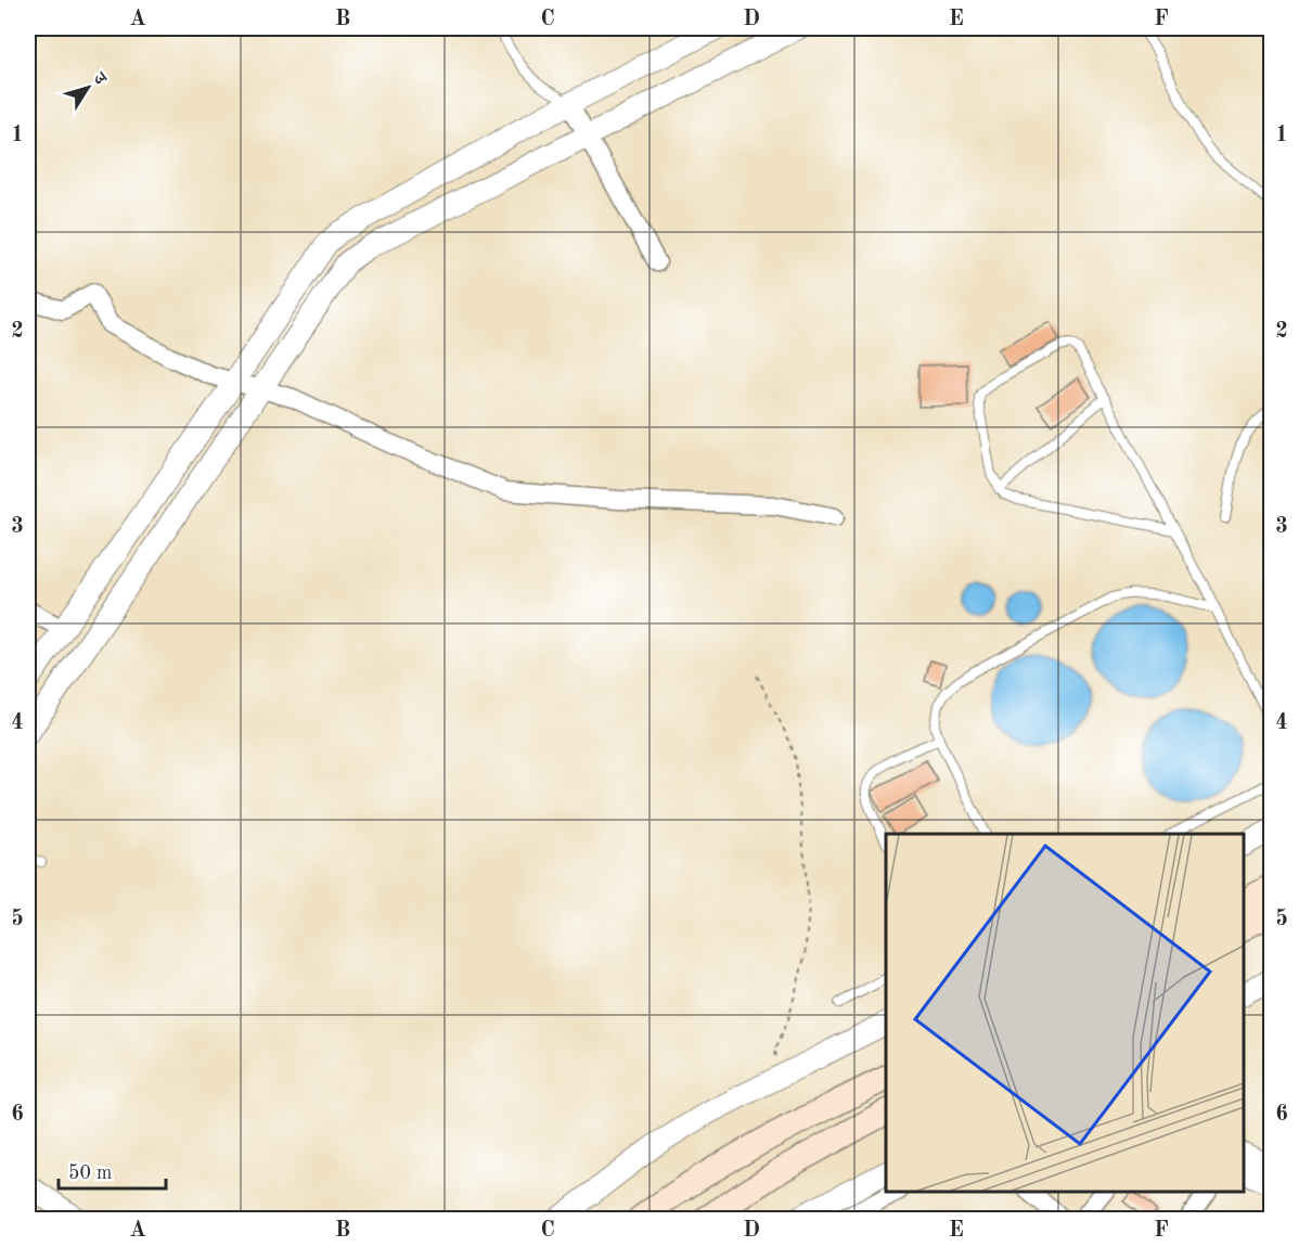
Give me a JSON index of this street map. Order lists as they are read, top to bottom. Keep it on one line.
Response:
{"scale_bar":"50 m","north":"top right","grid":{"columns":["A","B","C","D","E","F"],"rows":["1","2","3","4","5","6"]}}
